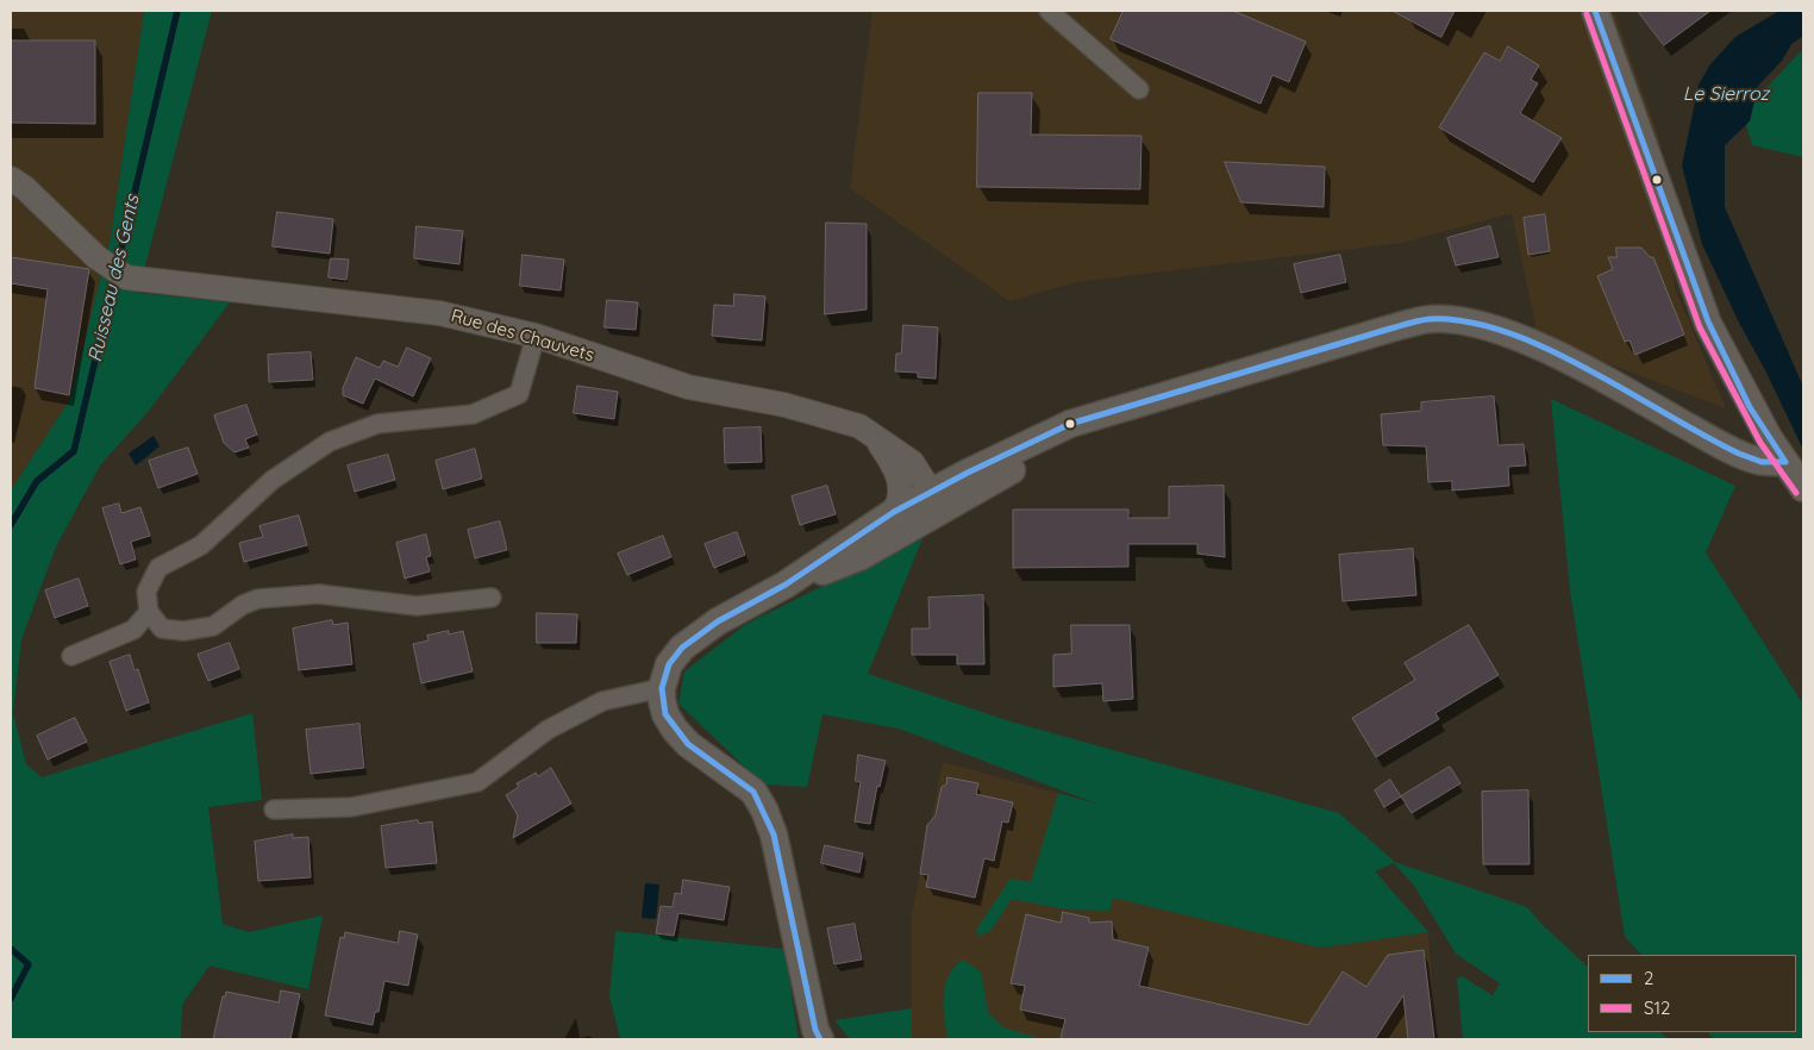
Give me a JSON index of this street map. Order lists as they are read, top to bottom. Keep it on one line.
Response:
{"streets":{"street":["Rue des Chauvets"]},"water":["Le Sierroz","Ruisseau des Gents"],"lines":["transit line 2","transit line S12"],"legend":["2","S12"]}
